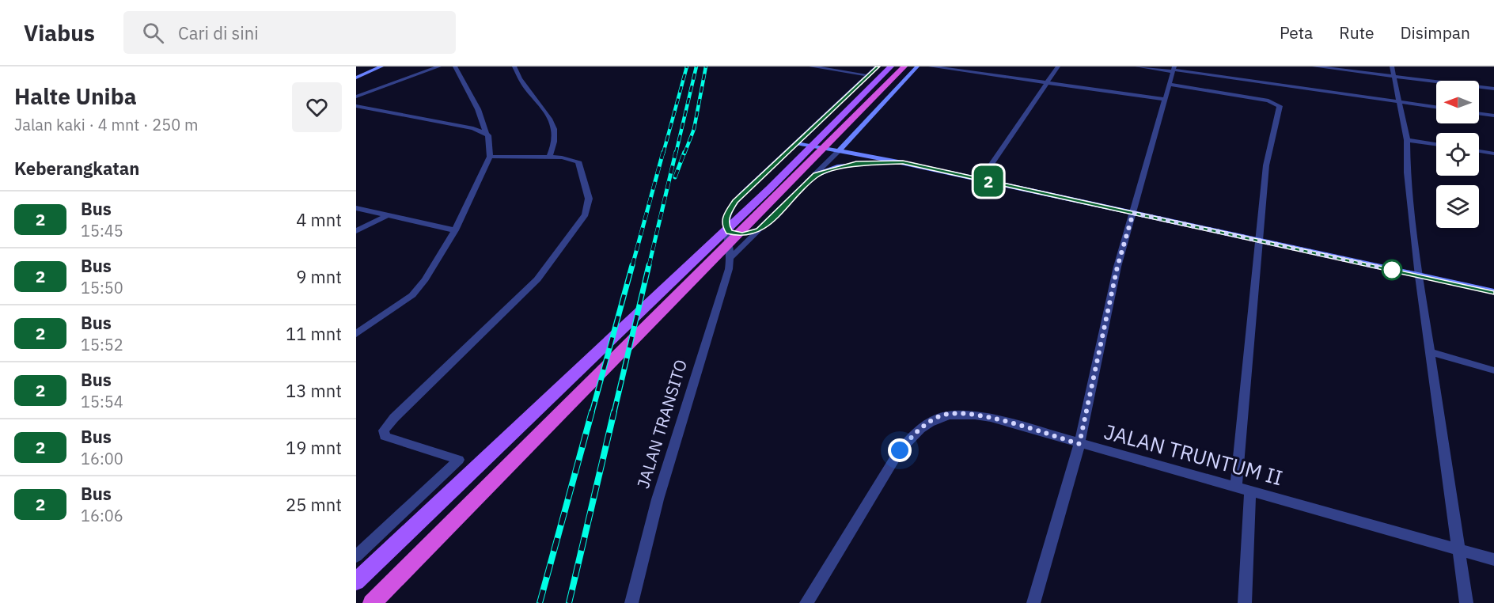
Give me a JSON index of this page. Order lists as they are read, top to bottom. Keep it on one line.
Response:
{"streets":{"street":["JALAN TRANSITO","JALAN TRUNTUM II"]},"lines":["bus line 2"],"north":"left","page":{"header":"Viabus","search":"Cari di sini","nav":["Peta","Rute","Disimpan"],"heading":[["Halte Uniba","Jalan kaki · 4 mnt · 250 m"],"Keberangkatan"],"on_map":"2","list":[{"mark":"2","name":"Bus","note":"15:45","value":"4 mnt"},{"mark":"2","name":"Bus","note":"15:50","value":"9 mnt"},{"mark":"2","name":"Bus","note":"15:52","value":"11 mnt"},{"mark":"2","name":"Bus","note":"15:54","value":"13 mnt"},{"mark":"2","name":"Bus","note":"16:00","value":"19 mnt"},{"mark":"2","name":"Bus","note":"16:06","value":"25 mnt"}]}}
